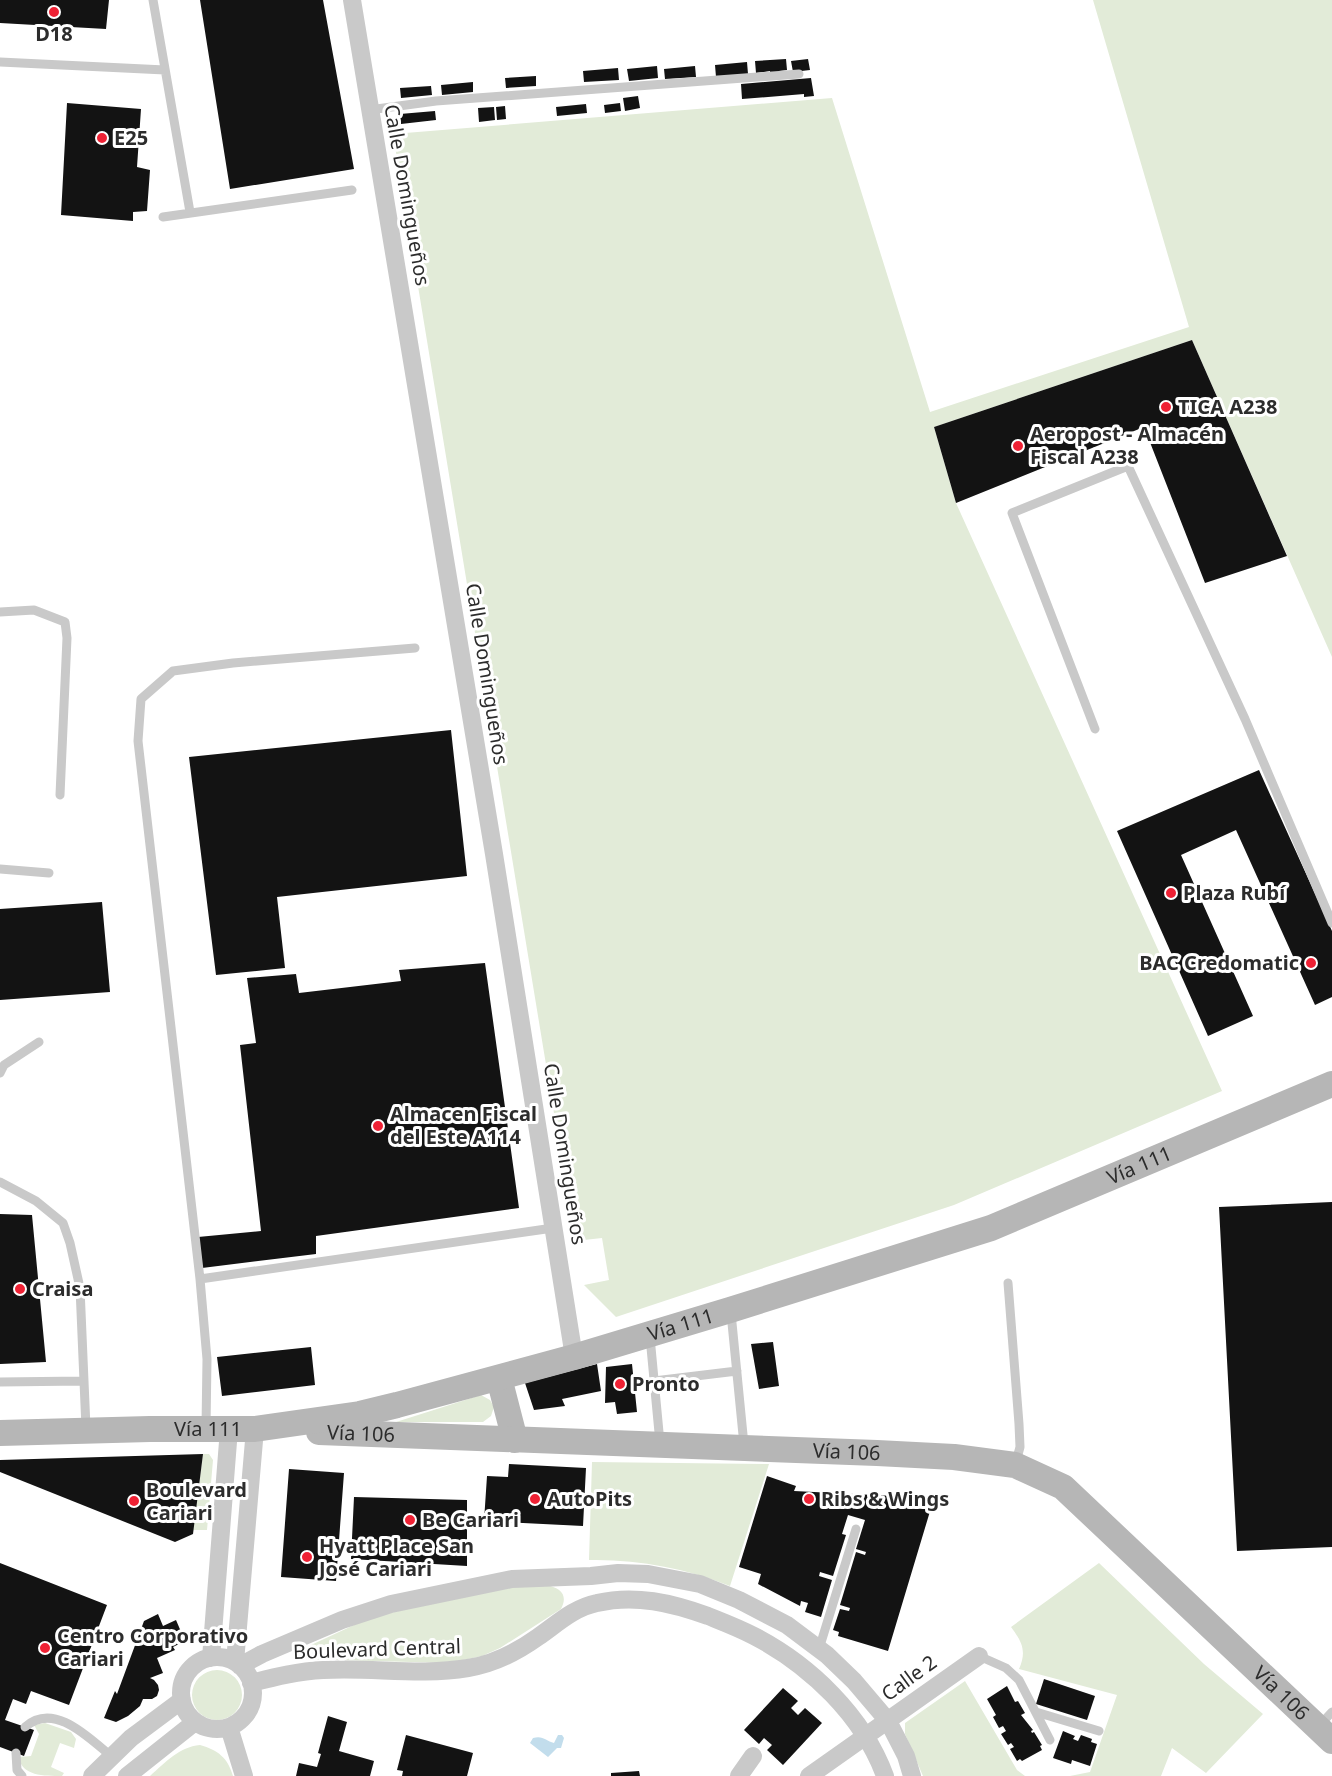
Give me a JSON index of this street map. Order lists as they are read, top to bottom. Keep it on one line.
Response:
{"streets":{"main road":["Vía 111","Vía 106"],"street":["Calle Domingueños","Boulevard Central","Calle 2"]},"crossings":[["Calle Domingueños","Vía 111"],["Vía 111","Vía 106"],["Boulevard Central","Calle 2"]],"places":["D18","E25","TICA A238","Aeropost - Almacén Fiscal A238","Plaza Rubí","BAC Credomatic","Almacen Fiscal del Este A114","Craisa","Pronto","AutoPits","Ribs & Wings","Boulevard Cariari","Be Cariari","Hyatt Place San José Cariari","Centro Corporativo Cariari"]}
